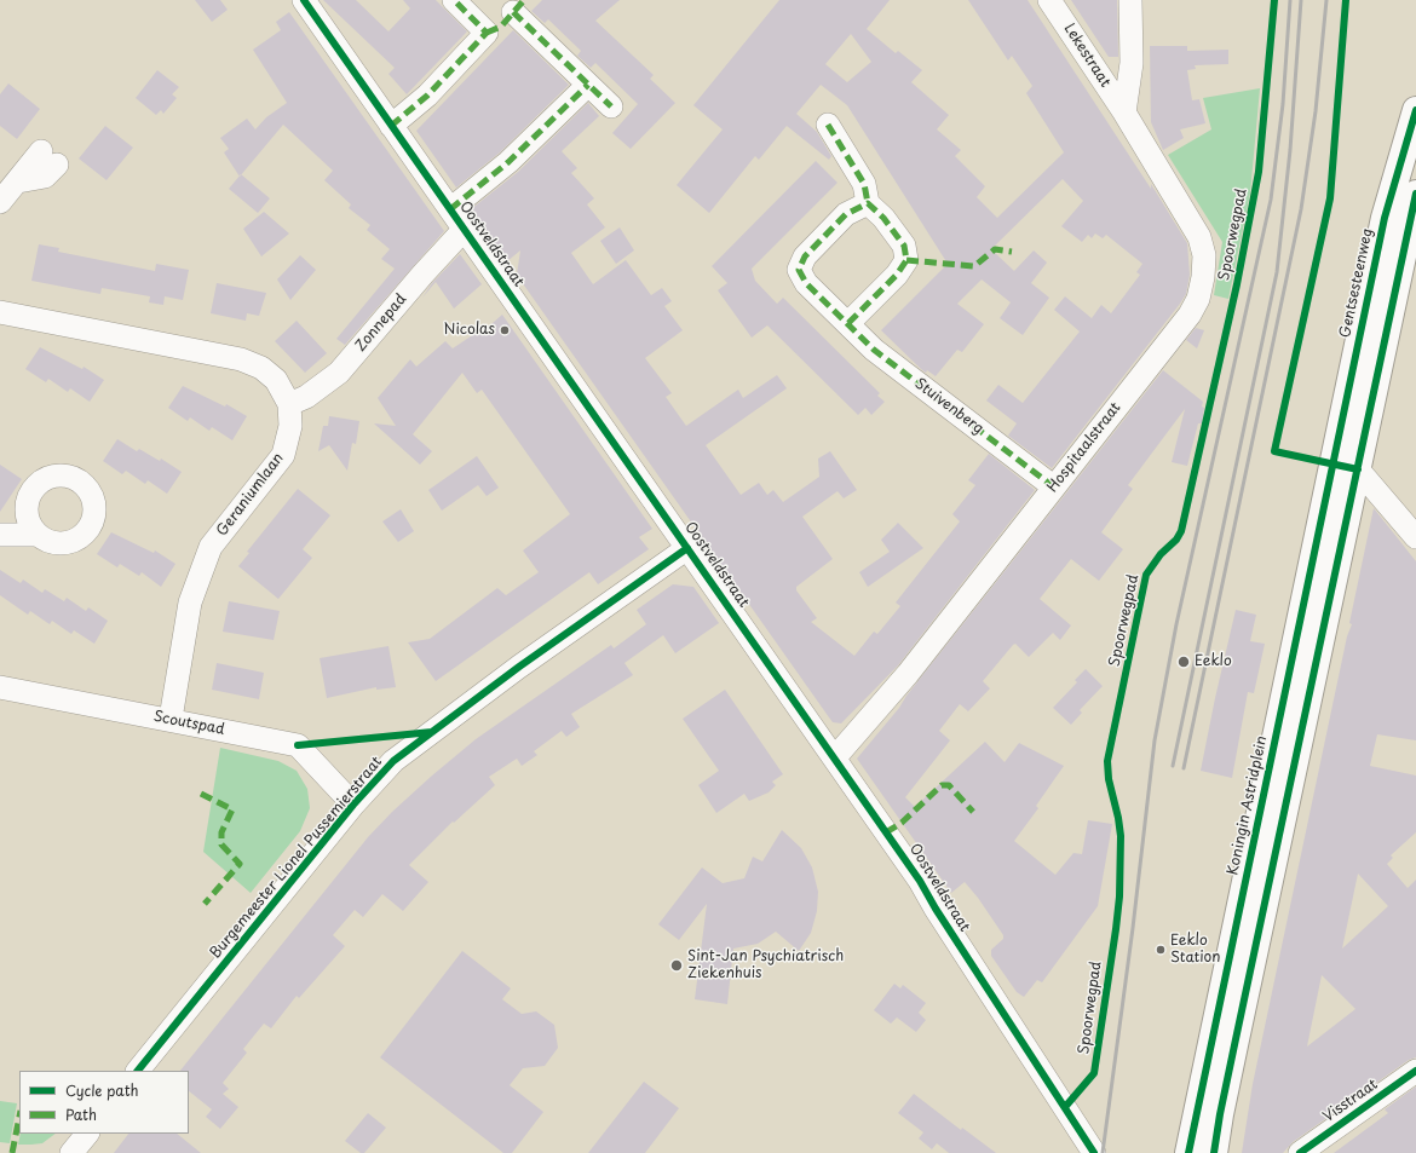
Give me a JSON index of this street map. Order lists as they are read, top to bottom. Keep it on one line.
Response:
{"streets":{"main road":["Gentsesteenweg","Koningin Astridplein"],"street":["Lekestraat","Oostveldstraat","Zonnepad","Stuivenberg","Hospitaalstraat","Geraniumlaan","Scoutspad","Burgemeester Lionel Pussemierstraat","Visstraat"],"cycle path":["Spoorwegpad"]},"crossings":[["Lekestraat","Hospitaalstraat"],["Oostveldstraat","Zonnepad"],["Oostveldstraat","Hospitaalstraat"],["Oostveldstraat","Burgemeester Lionel Pussemierstraat"],["Gentsesteenweg","Koningin Astridplein"],["Zonnepad","Geraniumlaan"],["Stuivenberg","Hospitaalstraat"],["Geraniumlaan","Scoutspad"],["Scoutspad","Burgemeester Lionel Pussemierstraat"]],"places":["Nicolas","Eeklo","Eeklo Station","Sint-Jan Psychiatrisch Ziekenhuis"],"legend":["Cycle path","Path"]}
